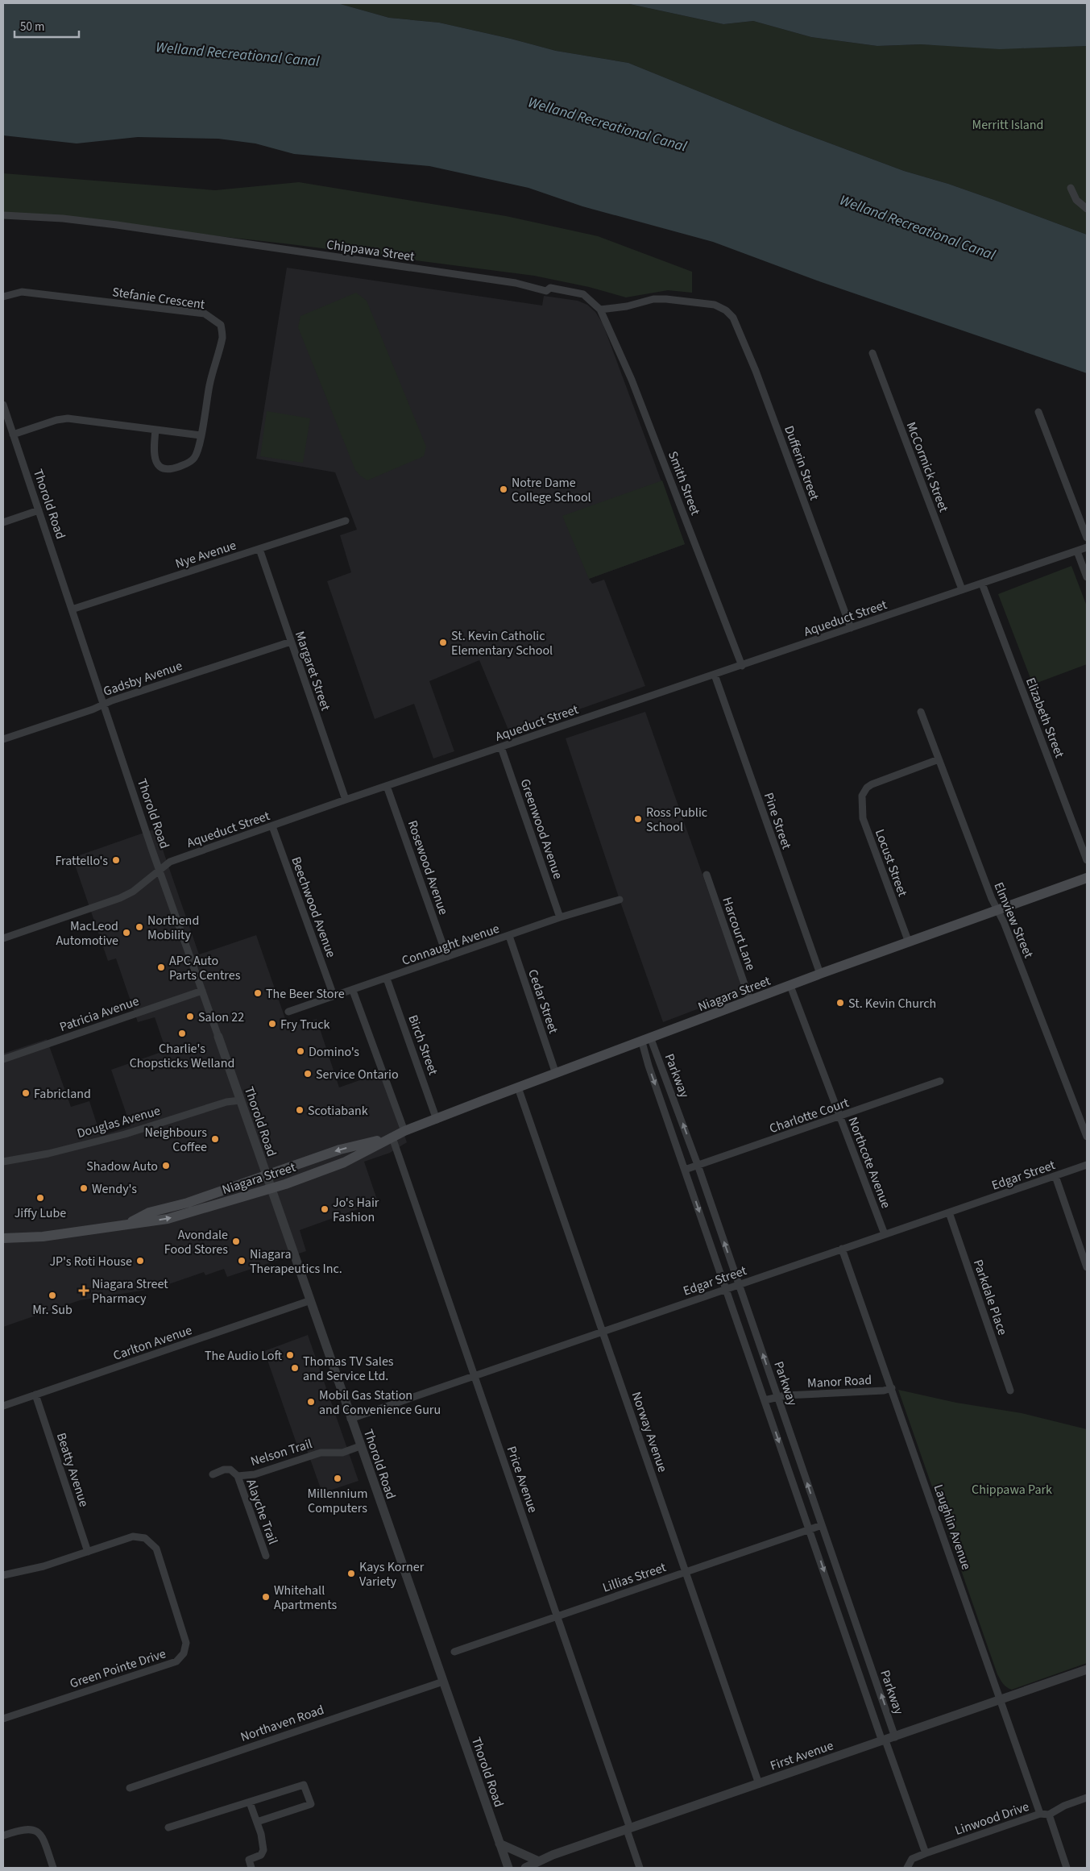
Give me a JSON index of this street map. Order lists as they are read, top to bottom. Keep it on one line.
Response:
{"streets":{"main road":["Niagara Street"],"street":["Chippawa Street","Stefanie Crescent","Dufferin Street","McCormick Street","Smith Street","Thorold Road","Nye Avenue","Aqueduct Street","Margaret Street","Gadsby Avenue","Elizabeth Street","Pine Street","Greenwood Avenue","Locust Street","Rosewood Avenue","Beechwood Avenue","Elmview Street","Harcourt Lane","Connaught Avenue","Cedar Street","Patricia Avenue","Birch Street","Parkway","Charlotte Court","Douglas Avenue","Northcote Avenue","Edgar Street","Parkdale Place","Carlton Avenue","Manor Road","Norway Avenue","Nelson Trail","Beatty Avenue","Price Avenue","Alayche Trail","Laughlin Avenue","Lillias Street","Green Pointe Drive","Northaven Road","First Avenue","Linwood Drive"]},"crossings":[["Chippawa Street","Dufferin Street"],["Chippawa Street","Smith Street"],["Dufferin Street","Smith Street"],["Dufferin Street","Aqueduct Street"],["McCormick Street","Aqueduct Street"],["Smith Street","Aqueduct Street"],["Thorold Road","Nye Avenue"],["Thorold Road","Aqueduct Street"],["Thorold Road","Gadsby Avenue"],["Thorold Road","Niagara Street"],["Thorold Road","Patricia Avenue"],["Thorold Road","Douglas Avenue"],["Thorold Road","Edgar Street"],["Thorold Road","Carlton Avenue"],["Thorold Road","Nelson Trail"],["Thorold Road","Northaven Road"],["Nye Avenue","Margaret Street"],["Aqueduct Street","Margaret Street"],["Aqueduct Street","Elizabeth Street"],["Aqueduct Street","Pine Street"],["Aqueduct Street","Greenwood Avenue"],["Aqueduct Street","Rosewood Avenue"],["Aqueduct Street","Beechwood Avenue"],["Margaret Street","Gadsby Avenue"],["Pine Street","Niagara Street"],["Greenwood Avenue","Connaught Avenue"],["Locust Street","Elmview Street"],["Locust Street","Niagara Street"],["Rosewood Avenue","Connaught Avenue"],["Beechwood Avenue","Connaught Avenue"],["Elmview Street","Niagara Street"],["Harcourt Lane","Niagara Street"],["Connaught Avenue","Cedar Street"],["Connaught Avenue","Birch Street"],["Niagara Street","Cedar Street"],["Niagara Street","Birch Street"],["Niagara Street","Parkway"],["Niagara Street","Northcote Avenue"],["Niagara Street","Norway Avenue"],["Niagara Street","Price Avenue"],["Parkway","Charlotte Court"],["Parkway","Edgar Street"],["Parkway","Manor Road"],["Parkway","Lillias Street"],["Parkway","First Avenue"],["Parkway","Linwood Drive"],["Charlotte Court","Northcote Avenue"],["Northcote Avenue","Edgar Street"],["Edgar Street","Parkdale Place"],["Edgar Street","Norway Avenue"],["Edgar Street","Price Avenue"],["Edgar Street","Laughlin Avenue"],["Carlton Avenue","Beatty Avenue"],["Manor Road","Laughlin Avenue"],["Norway Avenue","Lillias Street"],["Norway Avenue","First Avenue"],["Nelson Trail","Alayche Trail"],["Beatty Avenue","Green Pointe Drive"],["Price Avenue","Lillias Street"],["Price Avenue","First Avenue"],["Laughlin Avenue","First Avenue"],["Laughlin Avenue","Linwood Drive"]],"water":["Welland Recreational Canal"],"parks":["Merritt Island","Chippawa Park"],"places":{"other":["Notre Dame College School","St. Kevin Catholic Elementary School","Ross Public School","Frattello's","Northend Mobility","MacLeod Automotive","APC Auto Parts Centres","The Beer Store","St. Kevin Church","Salon 22","Fry Truck","Charlie's Chopsticks Welland","Domino's","Service Ontario","Fabricland","Scotiabank","Neighbours Coffee","Shadow Auto","Wendy's","Jiffy Lube","Jo's Hair Fashion","Avondale Food Stores","JP's Roti House","Niagara Therapeutics Inc.","Mr. Sub","The Audio Loft","Thomas TV Sales and Service Ltd.","Mobil Gas Station and Convenience Guru","Millennium Computers","Kays Korner Variety","Whitehall Apartments"],"health":["Niagara Street Pharmacy"]},"scale_bar":"50 m"}
